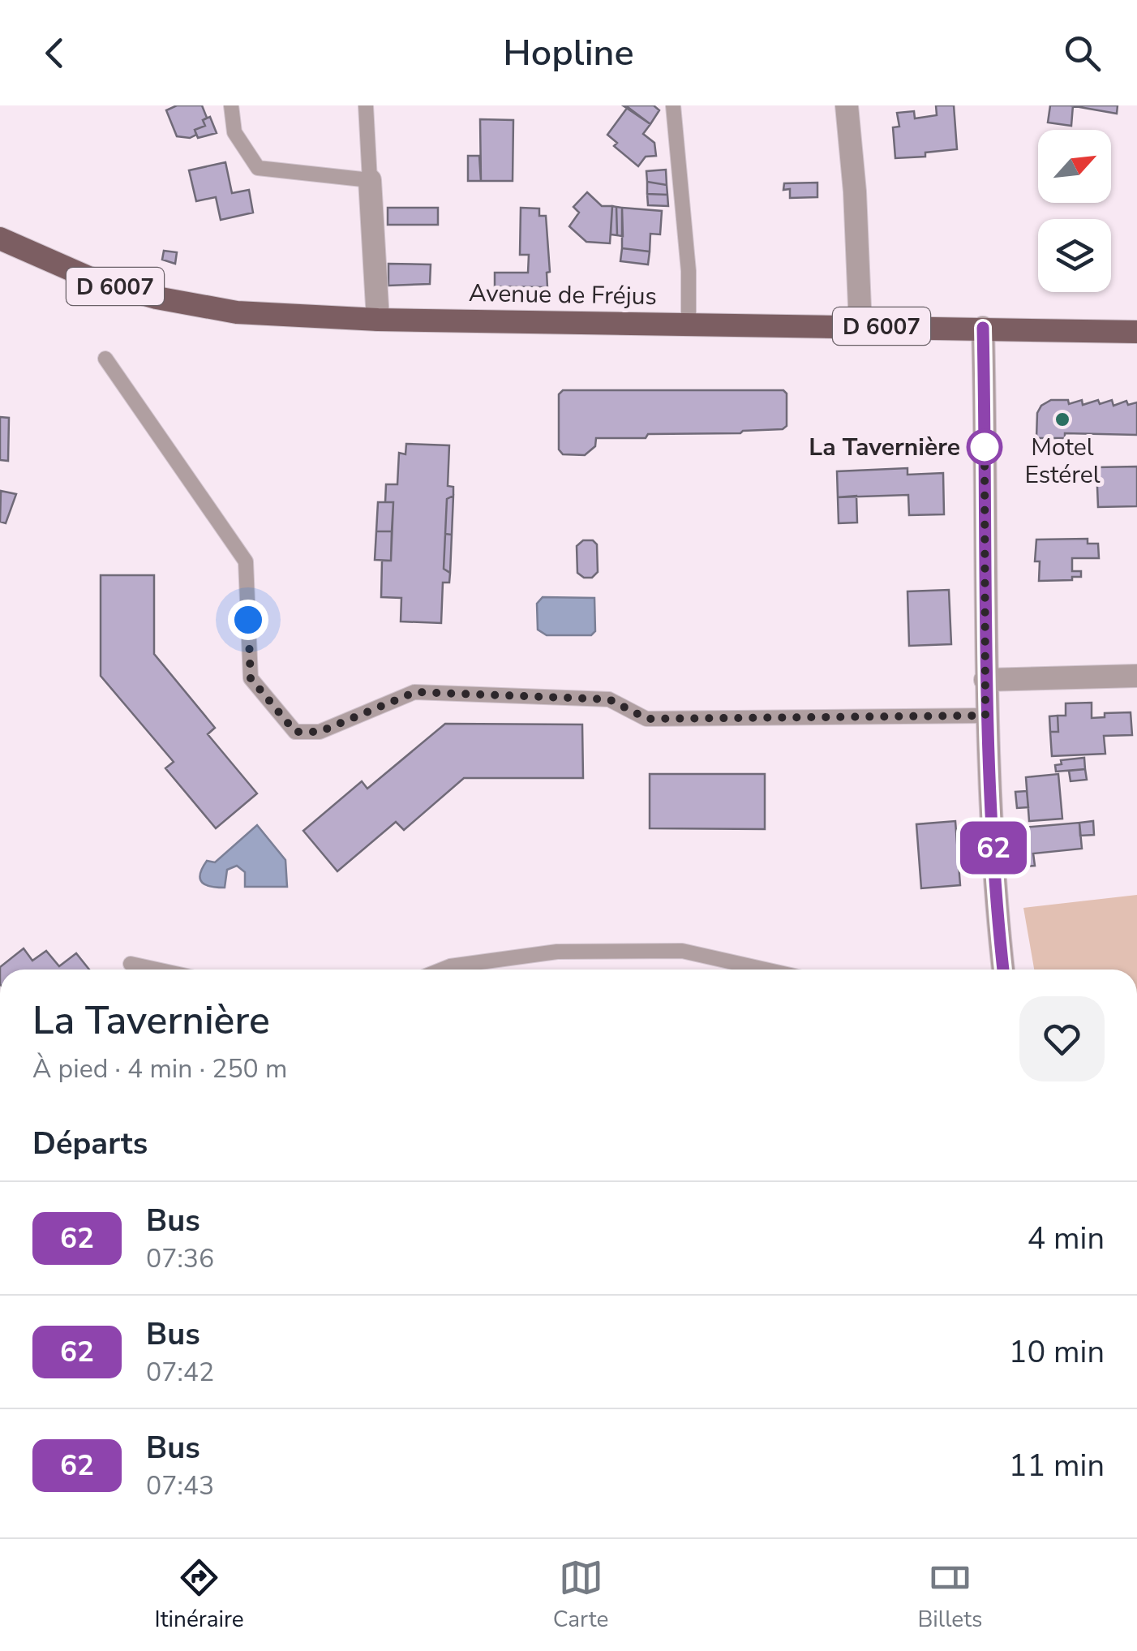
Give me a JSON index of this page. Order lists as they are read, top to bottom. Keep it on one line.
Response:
{"streets":{"main road":["D 6007","Avenue de Fréjus"]},"places":["Motel Estérel","La Tavernière"],"lines":["bus line 62"],"north":"top right","page":{"header":"Hopline","on_map":"62","heading":[["La Tavernière","À pied · 4 min · 250 m"],"Départs"],"list":[{"mark":"62","name":"Bus","note":"07:36","value":"4 min"},{"mark":"62","name":"Bus","note":"07:42","value":"10 min"},{"mark":"62","name":"Bus","note":"07:43","value":"11 min"}],"tabs":["Itinéraire","Carte","Billets"]}}
